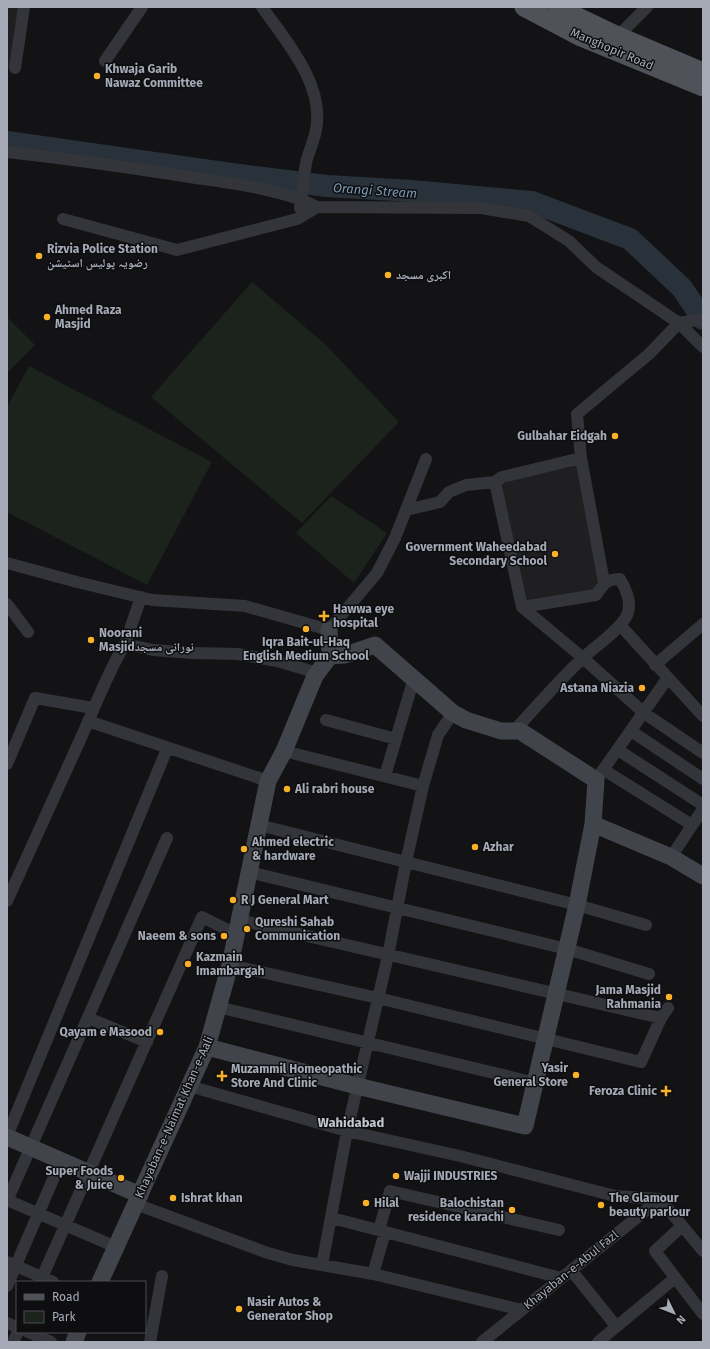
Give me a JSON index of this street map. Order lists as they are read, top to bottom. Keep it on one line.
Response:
{"streets":{"main road":["Manghopir Road"],"street":["Khayaban-e-Naimat Khan-e-Aali","Khayaban-e-Abul Fazl"]},"districts":["Wahidabad"],"water":["Orangi Stream"],"places":{"other":["Khwaja Garib Nawaz Committee","Rizvia Police Station رضویہ پولیس اسٹیشن","اکبری مسجد","Ahmed Raza Masjid","Gulbahar Eidgah","Government Waheedabad Secondary School","Iqra Bait-ul-Haq English Medium School","Noorani Masjidنورانی مسجد","Astana Niazia","Ali rabri house","Azhar","Ahmed electric & hardware","R J General Mart","Qureshi Sahab Communication","Naeem & sons","Kazmain Imambargah","Jama Masjid Rahmania","Qayam e Masood","Yasir General Store","Wajji INDUSTRIES","Super Foods & Juice","Ishrat khan","Hilal","The Glamour beauty parlour","Balochistan residence karachi","Nasir Autos & Generator Shop"],"health":["Hawwa eye hospital","Muzammil Homeopathic Store And Clinic","Feroza Clinic"]},"legend":["Road","Park"],"north":"bottom right"}
